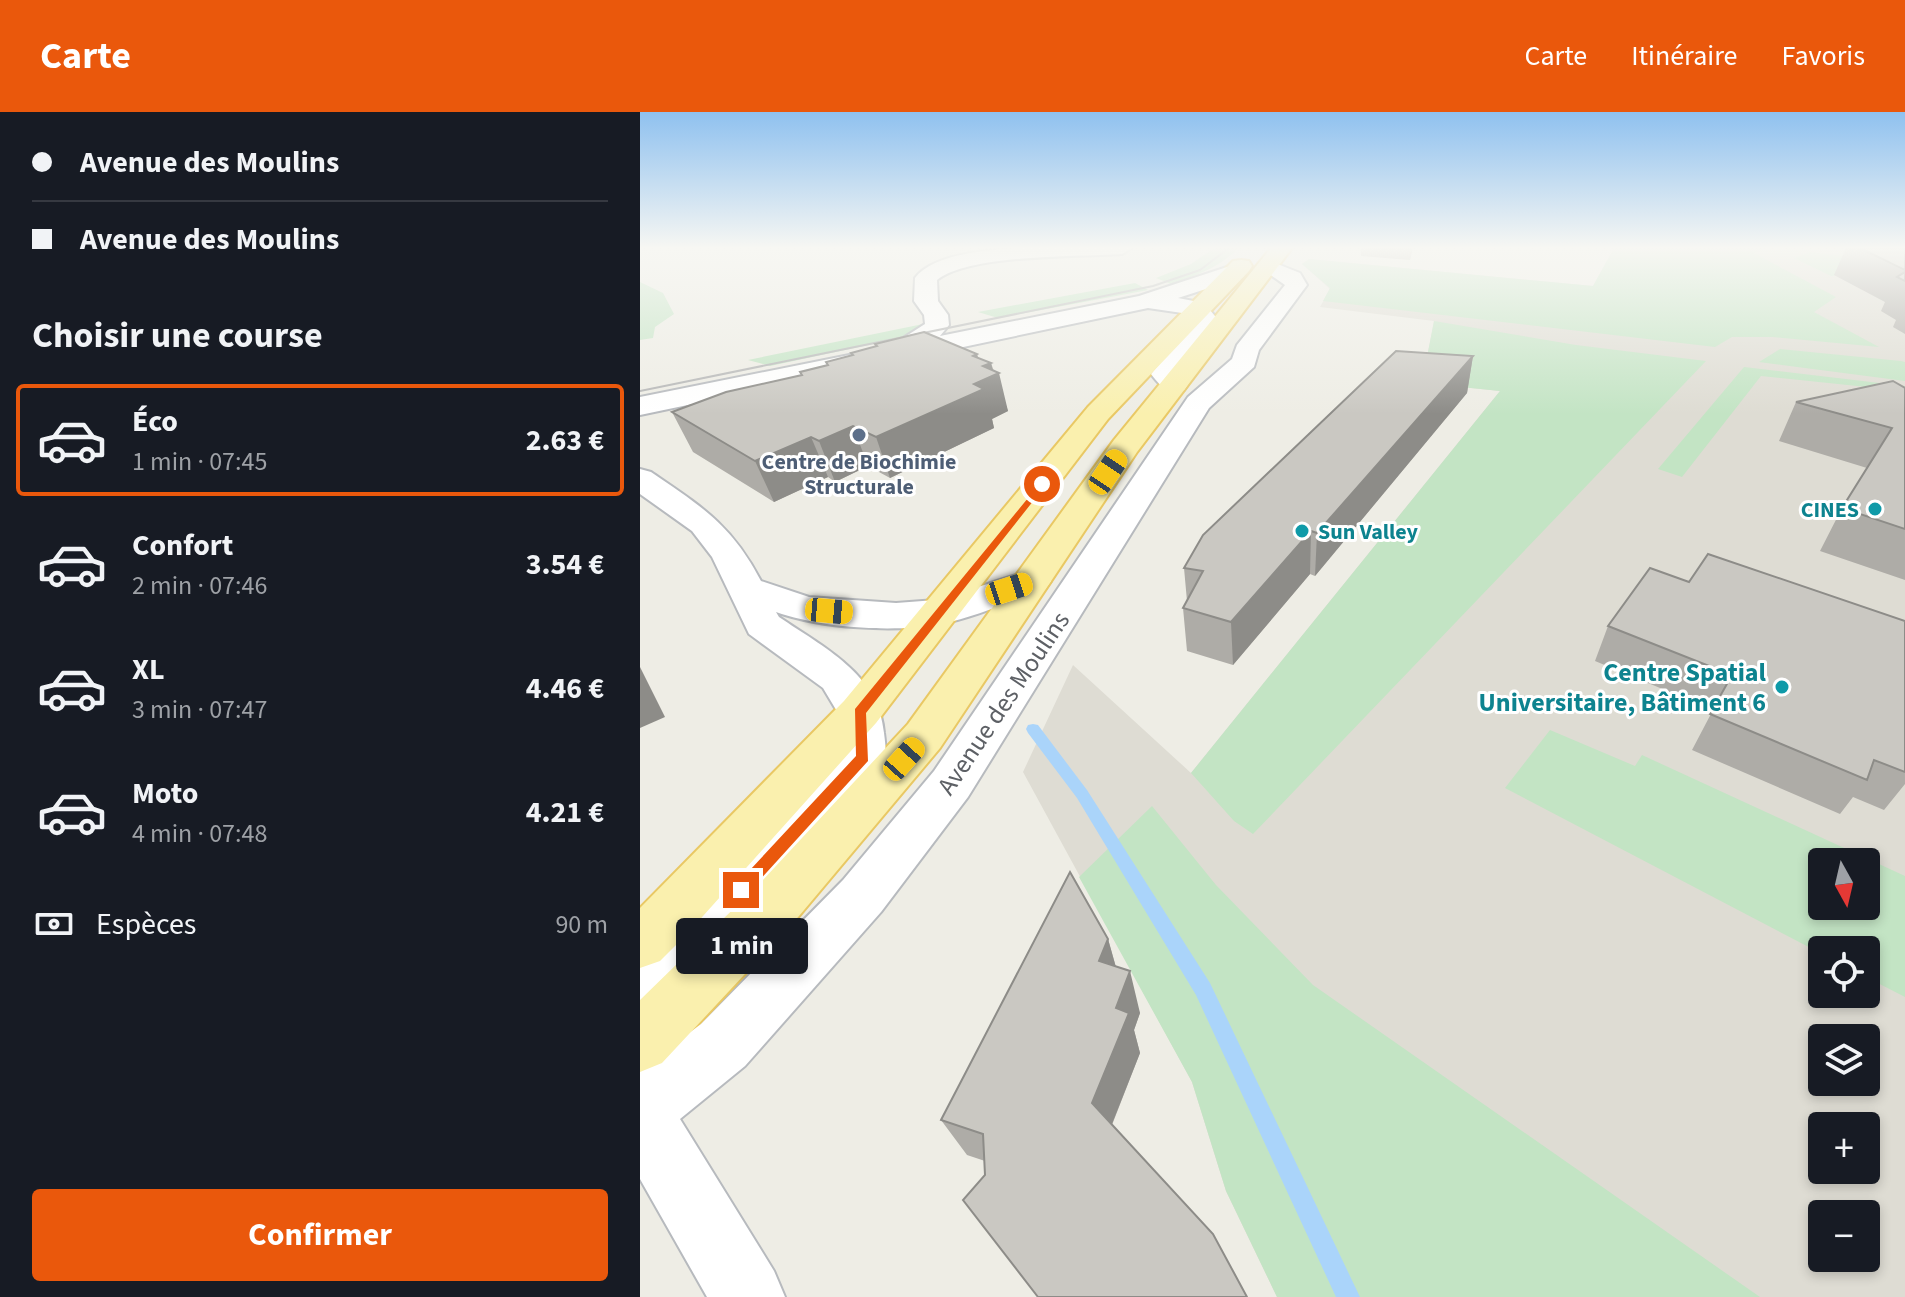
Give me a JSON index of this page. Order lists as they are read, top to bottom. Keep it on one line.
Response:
{"streets":{"main road":["Avenue des Moulins"]},"places":["Centre de Biochimie Structurale","CINES","Sun Valley","Centre Spatial Universitaire, Bâtiment 6"],"north":"bottom","page":{"header":"Carte","nav":["Carte","Itinéraire","Favoris"],"banner":["Avenue des Moulins","Avenue des Moulins"],"heading":"Choisir une course","list":[{"name":"Éco","note":"1 min · 07:45","value":"2.63 €"},{"name":"Confort","note":"2 min · 07:46","value":"3.54 €"},{"name":"XL","note":"3 min · 07:47","value":"4.46 €"},{"name":"Moto","note":"4 min · 07:48","value":"4.21 €"}],"map_buttons":["+","−"],"pay":["Espèces","90 m"],"bubble":"1 min","buttons":"Confirmer"}}
